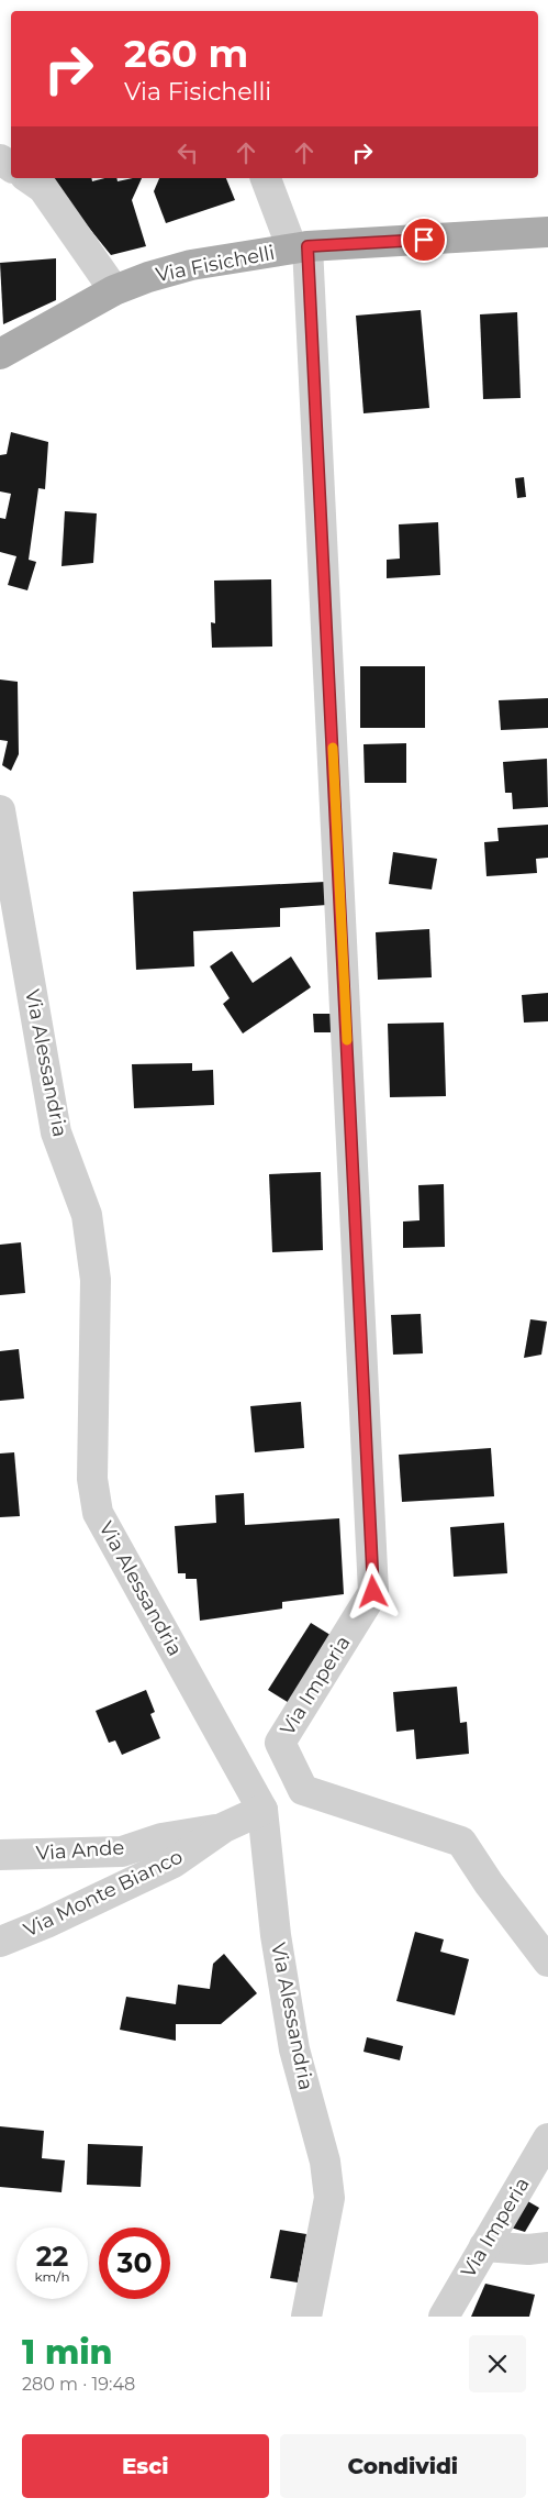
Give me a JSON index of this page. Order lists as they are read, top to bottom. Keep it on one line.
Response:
{"streets":{"main road":["Via Fisichelli"],"street":["Via Alessandria","Via Imperia","Via Ande","Via Monte Bianco"]},"crossings":[["Via Fisichelli","Via Imperia"],["Via Alessandria","Via Monte Bianco"],["Via Ande","Via Monte Bianco"]],"page":{"turn":["260 m","Via Fisichelli"],"speed":"22 km/h","limit":"30","heading":["1 min","280 m · 19:48"],"buttons":["Esci","Condividi"]}}
